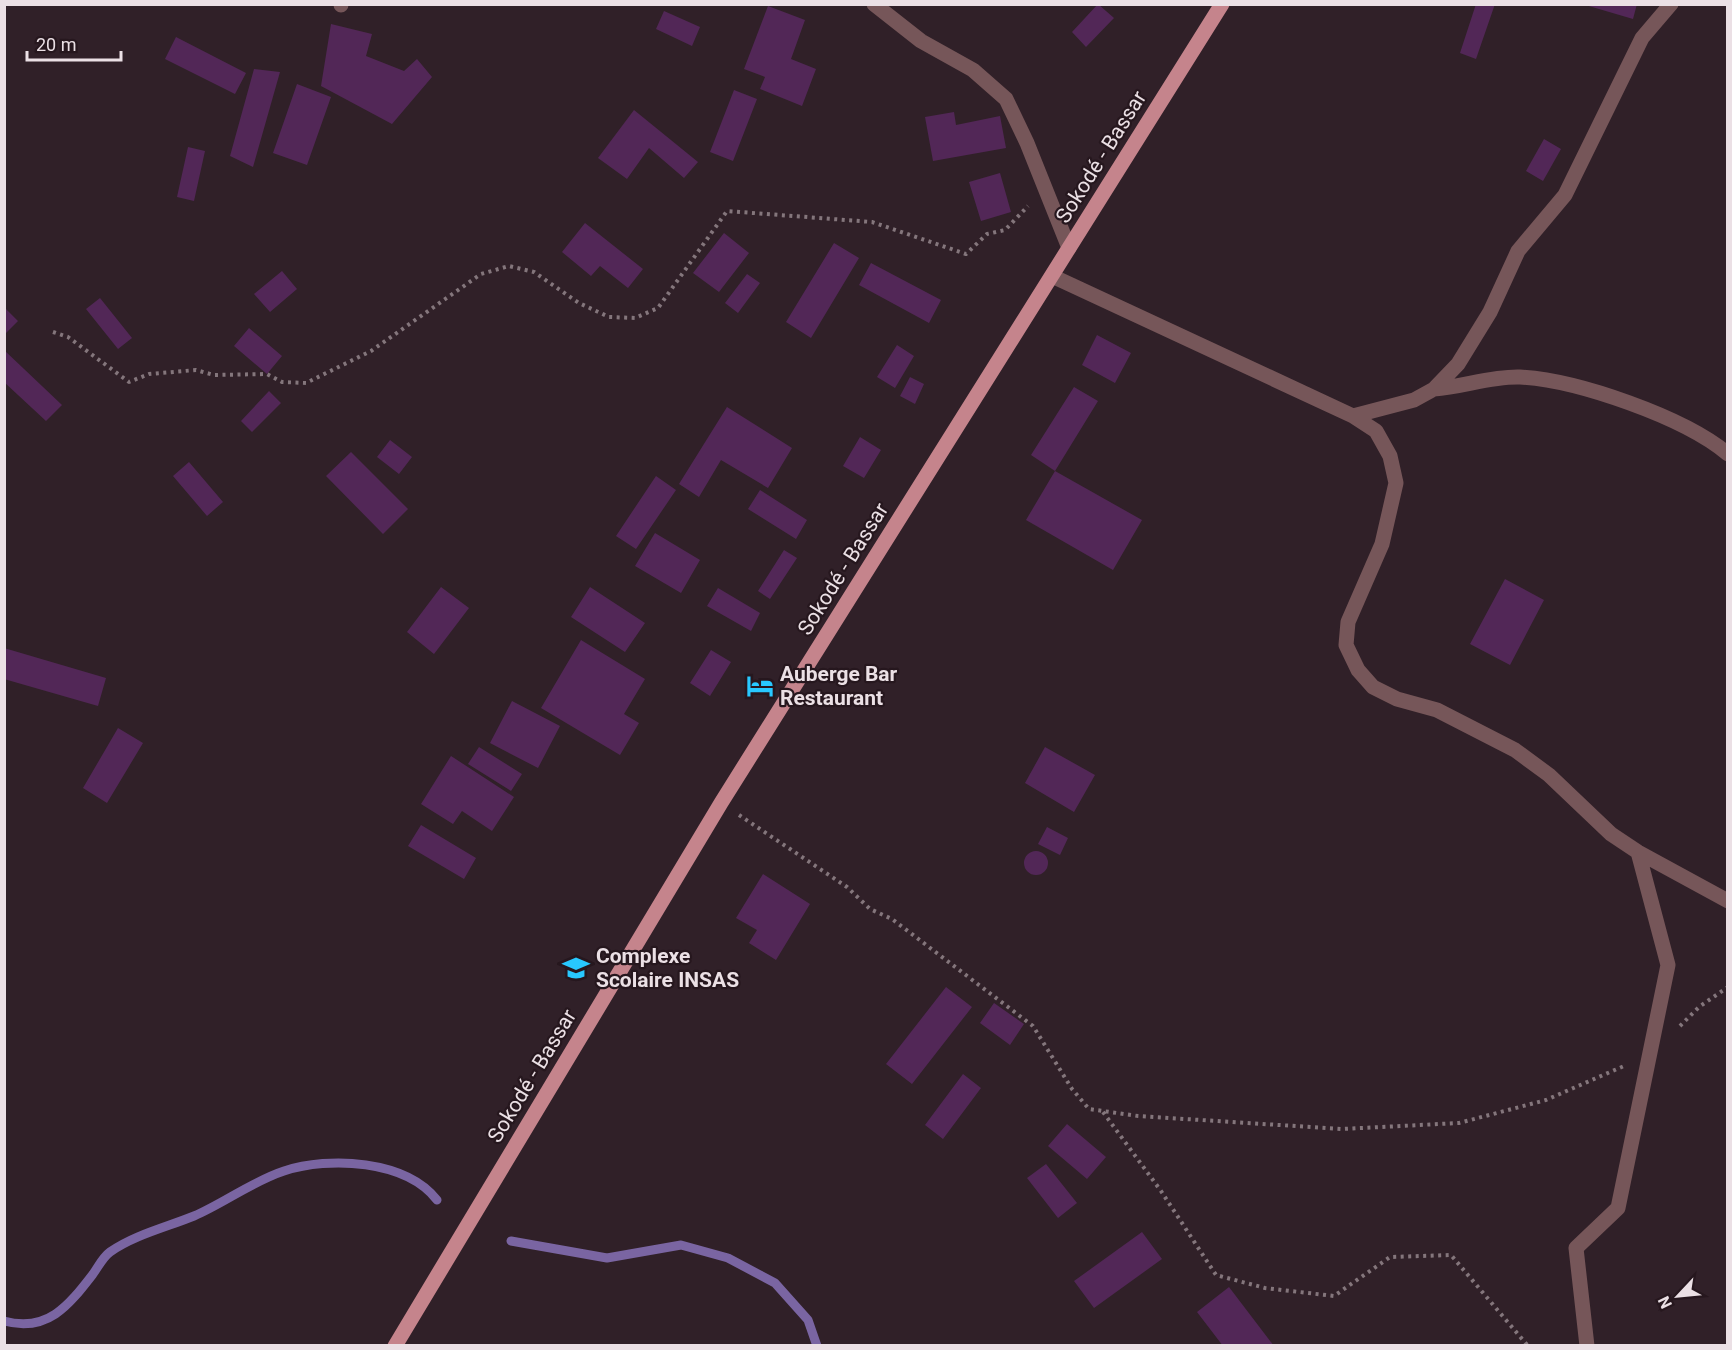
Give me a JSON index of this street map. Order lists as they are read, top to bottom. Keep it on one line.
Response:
{"streets":{"main road":["Sokodé - Bassar"]},"places":{"hotel":["Auberge Bar Restaurant"],"school or university":["Complexe Scolaire INSAS"]},"scale_bar":"20 m","north":"bottom left"}
